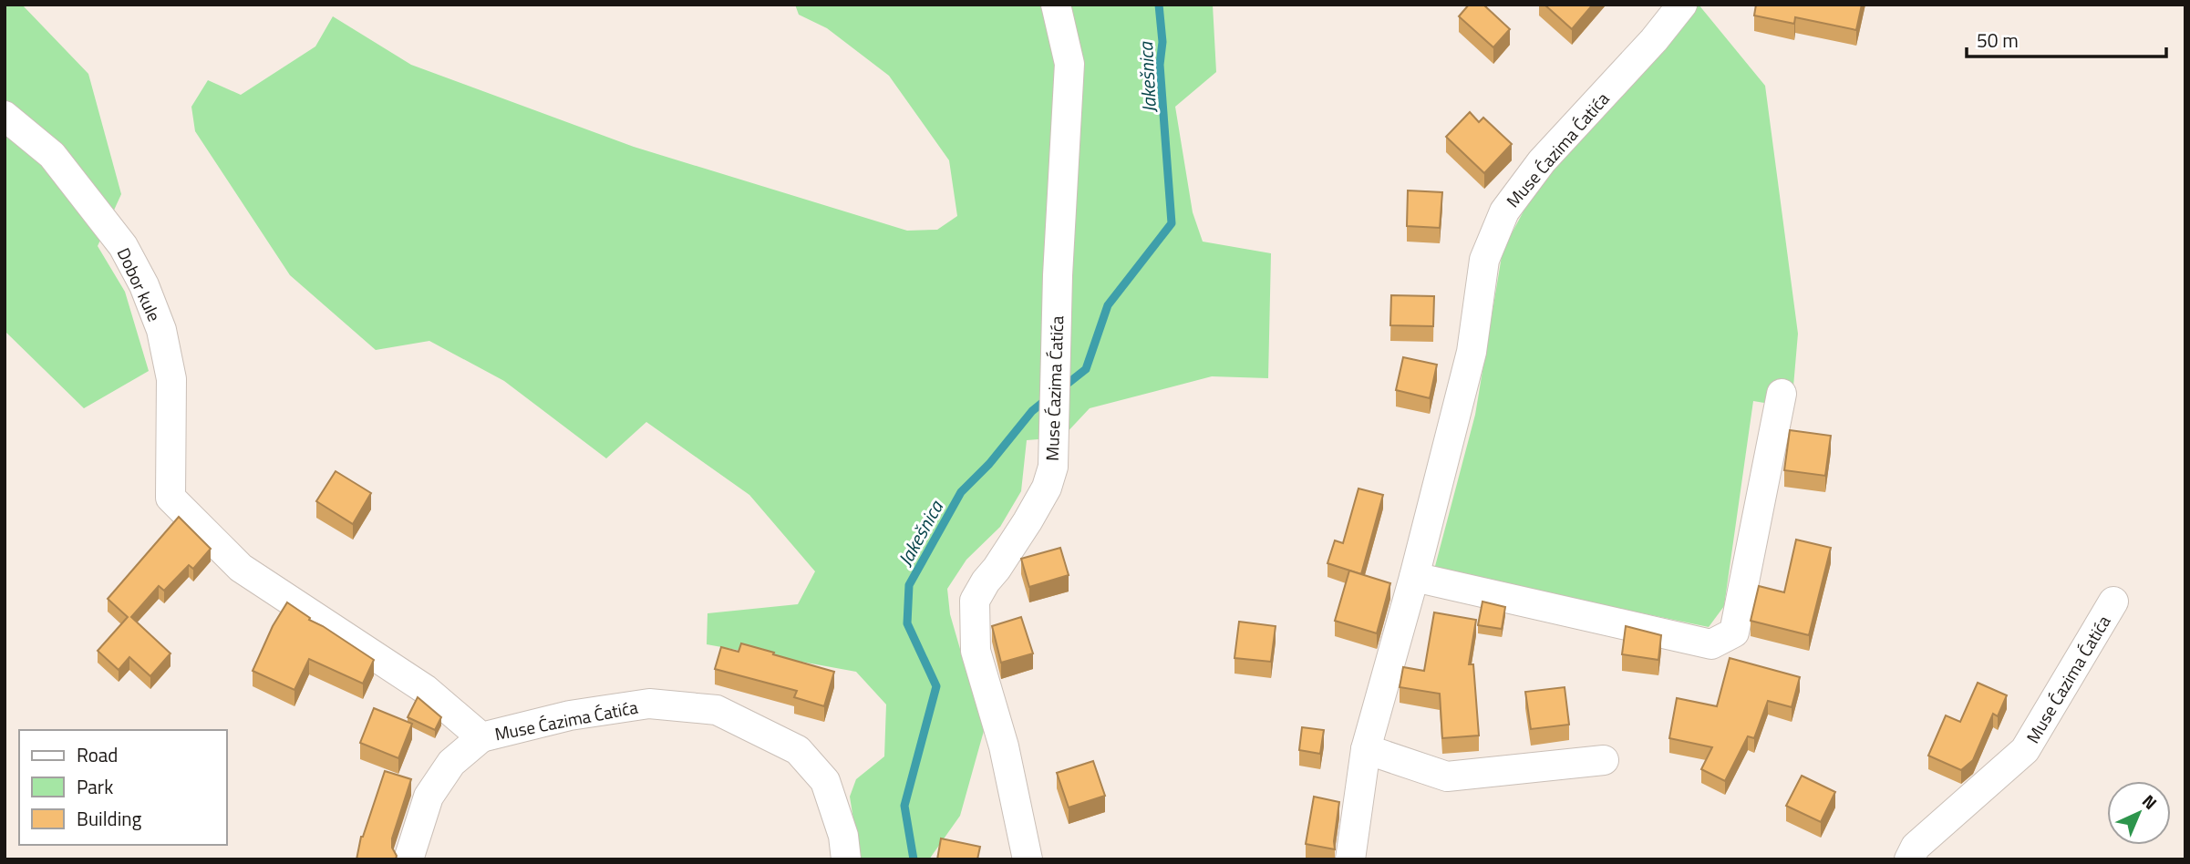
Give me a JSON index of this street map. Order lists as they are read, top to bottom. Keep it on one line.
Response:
{"streets":{"street":["Muse Ćazima Ćatića","Dobor kule"]},"crossings":[["Muse Ćazima Ćatića","Dobor kule"]],"water":["Jakešnica"],"legend":["Road","Park","Building"],"scale_bar":"50 m","north":"top right"}
